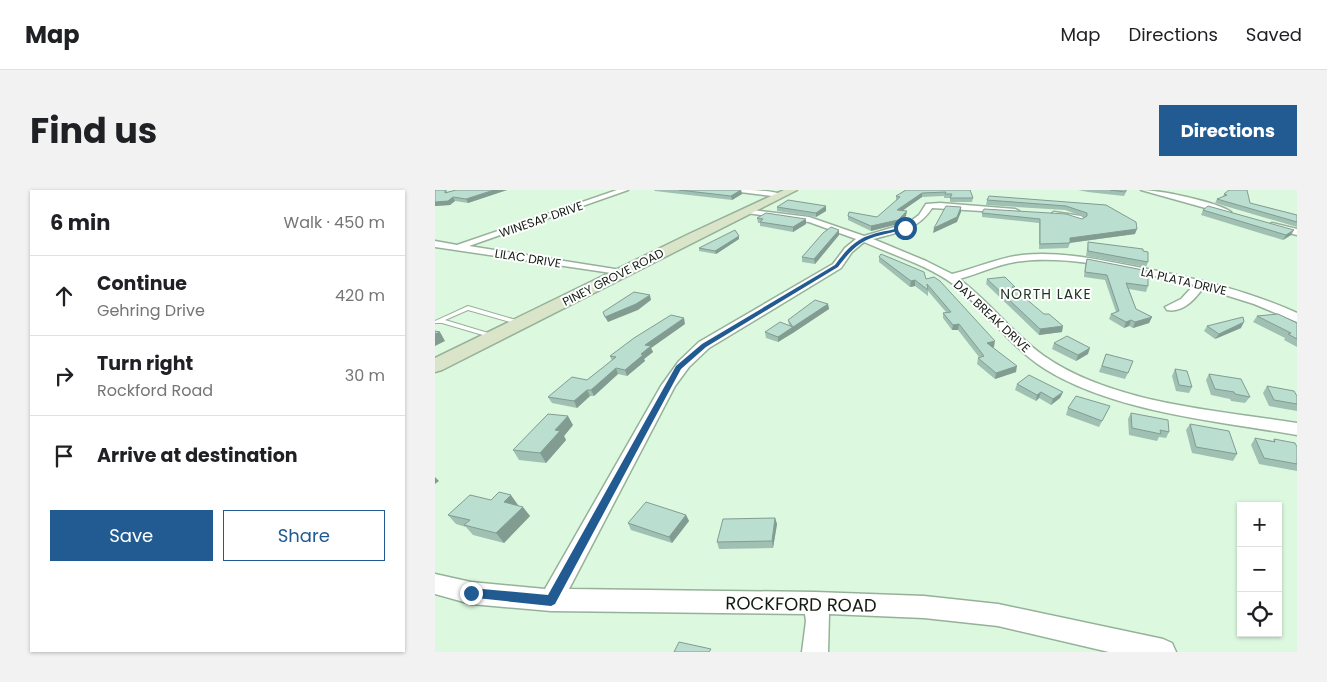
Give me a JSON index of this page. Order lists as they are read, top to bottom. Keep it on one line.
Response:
{"streets":{"main road":["PINEY GROVE ROAD"],"street":["WINESAP DRIVE","LILAC DRIVE","LA PLATA DRIVE","DAY BREAK DRIVE","ROCKFORD ROAD"]},"crossings":[["WINESAP DRIVE","LILAC DRIVE"],["LILAC DRIVE","PINEY GROVE ROAD"],["PINEY GROVE ROAD","DAY BREAK DRIVE"],["LA PLATA DRIVE","DAY BREAK DRIVE"]],"districts":["NORTH LAKE"],"page":{"header":"Map","nav":["Map","Directions","Saved"],"title":"Find us","buttons":["Directions",["Save","Share"]],"heading":["6 min","Walk · 450 m"],"list":[["Continue","Gehring Drive","420 m"],["Turn right","Rockford Road","30 m"],"Arrive at destination"],"map_buttons":["+","−"]}}
